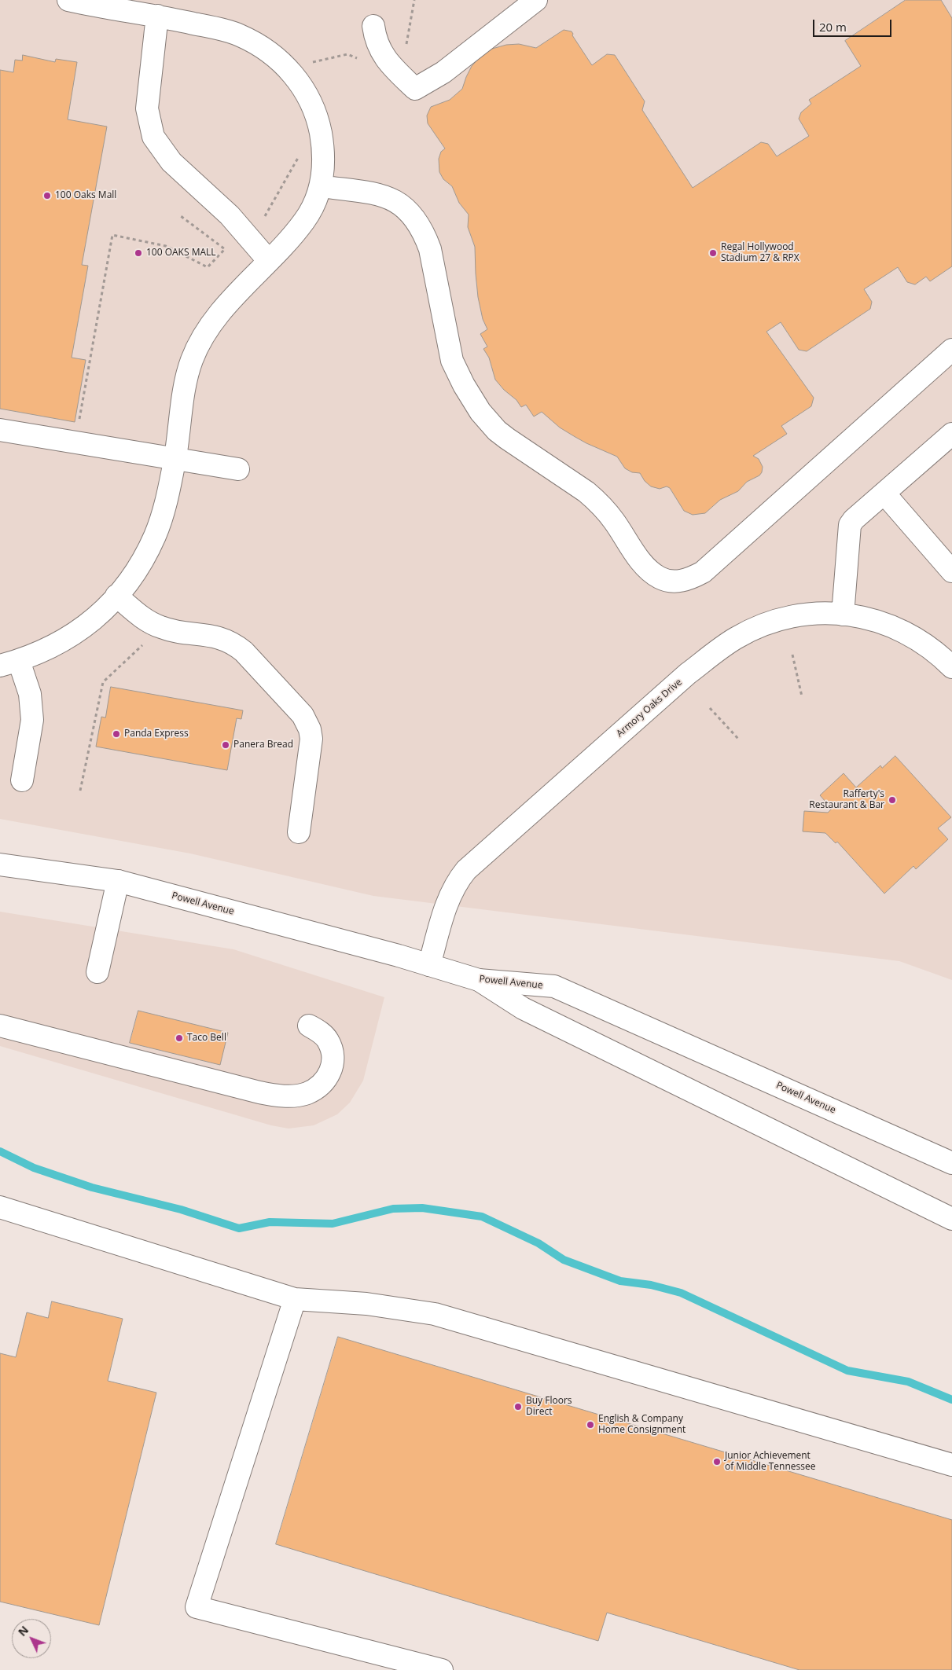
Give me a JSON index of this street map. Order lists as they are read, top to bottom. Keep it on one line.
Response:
{"streets":{"main road":["Armory Oaks Drive","Powell Avenue"]},"crossings":[["Armory Oaks Drive","Powell Avenue"]],"places":["100 Oaks Mall","100 OAKS MALL","Regal Hollywood Stadium 27 & RPX","Panda Express","Panera Bread","Rafferty's Restaurant & Bar","Taco Bell","Buy Floors Direct","English & Company Home Consignment","Junior Achievement of Middle Tennessee"],"scale_bar":"20 m","north":"top left"}
